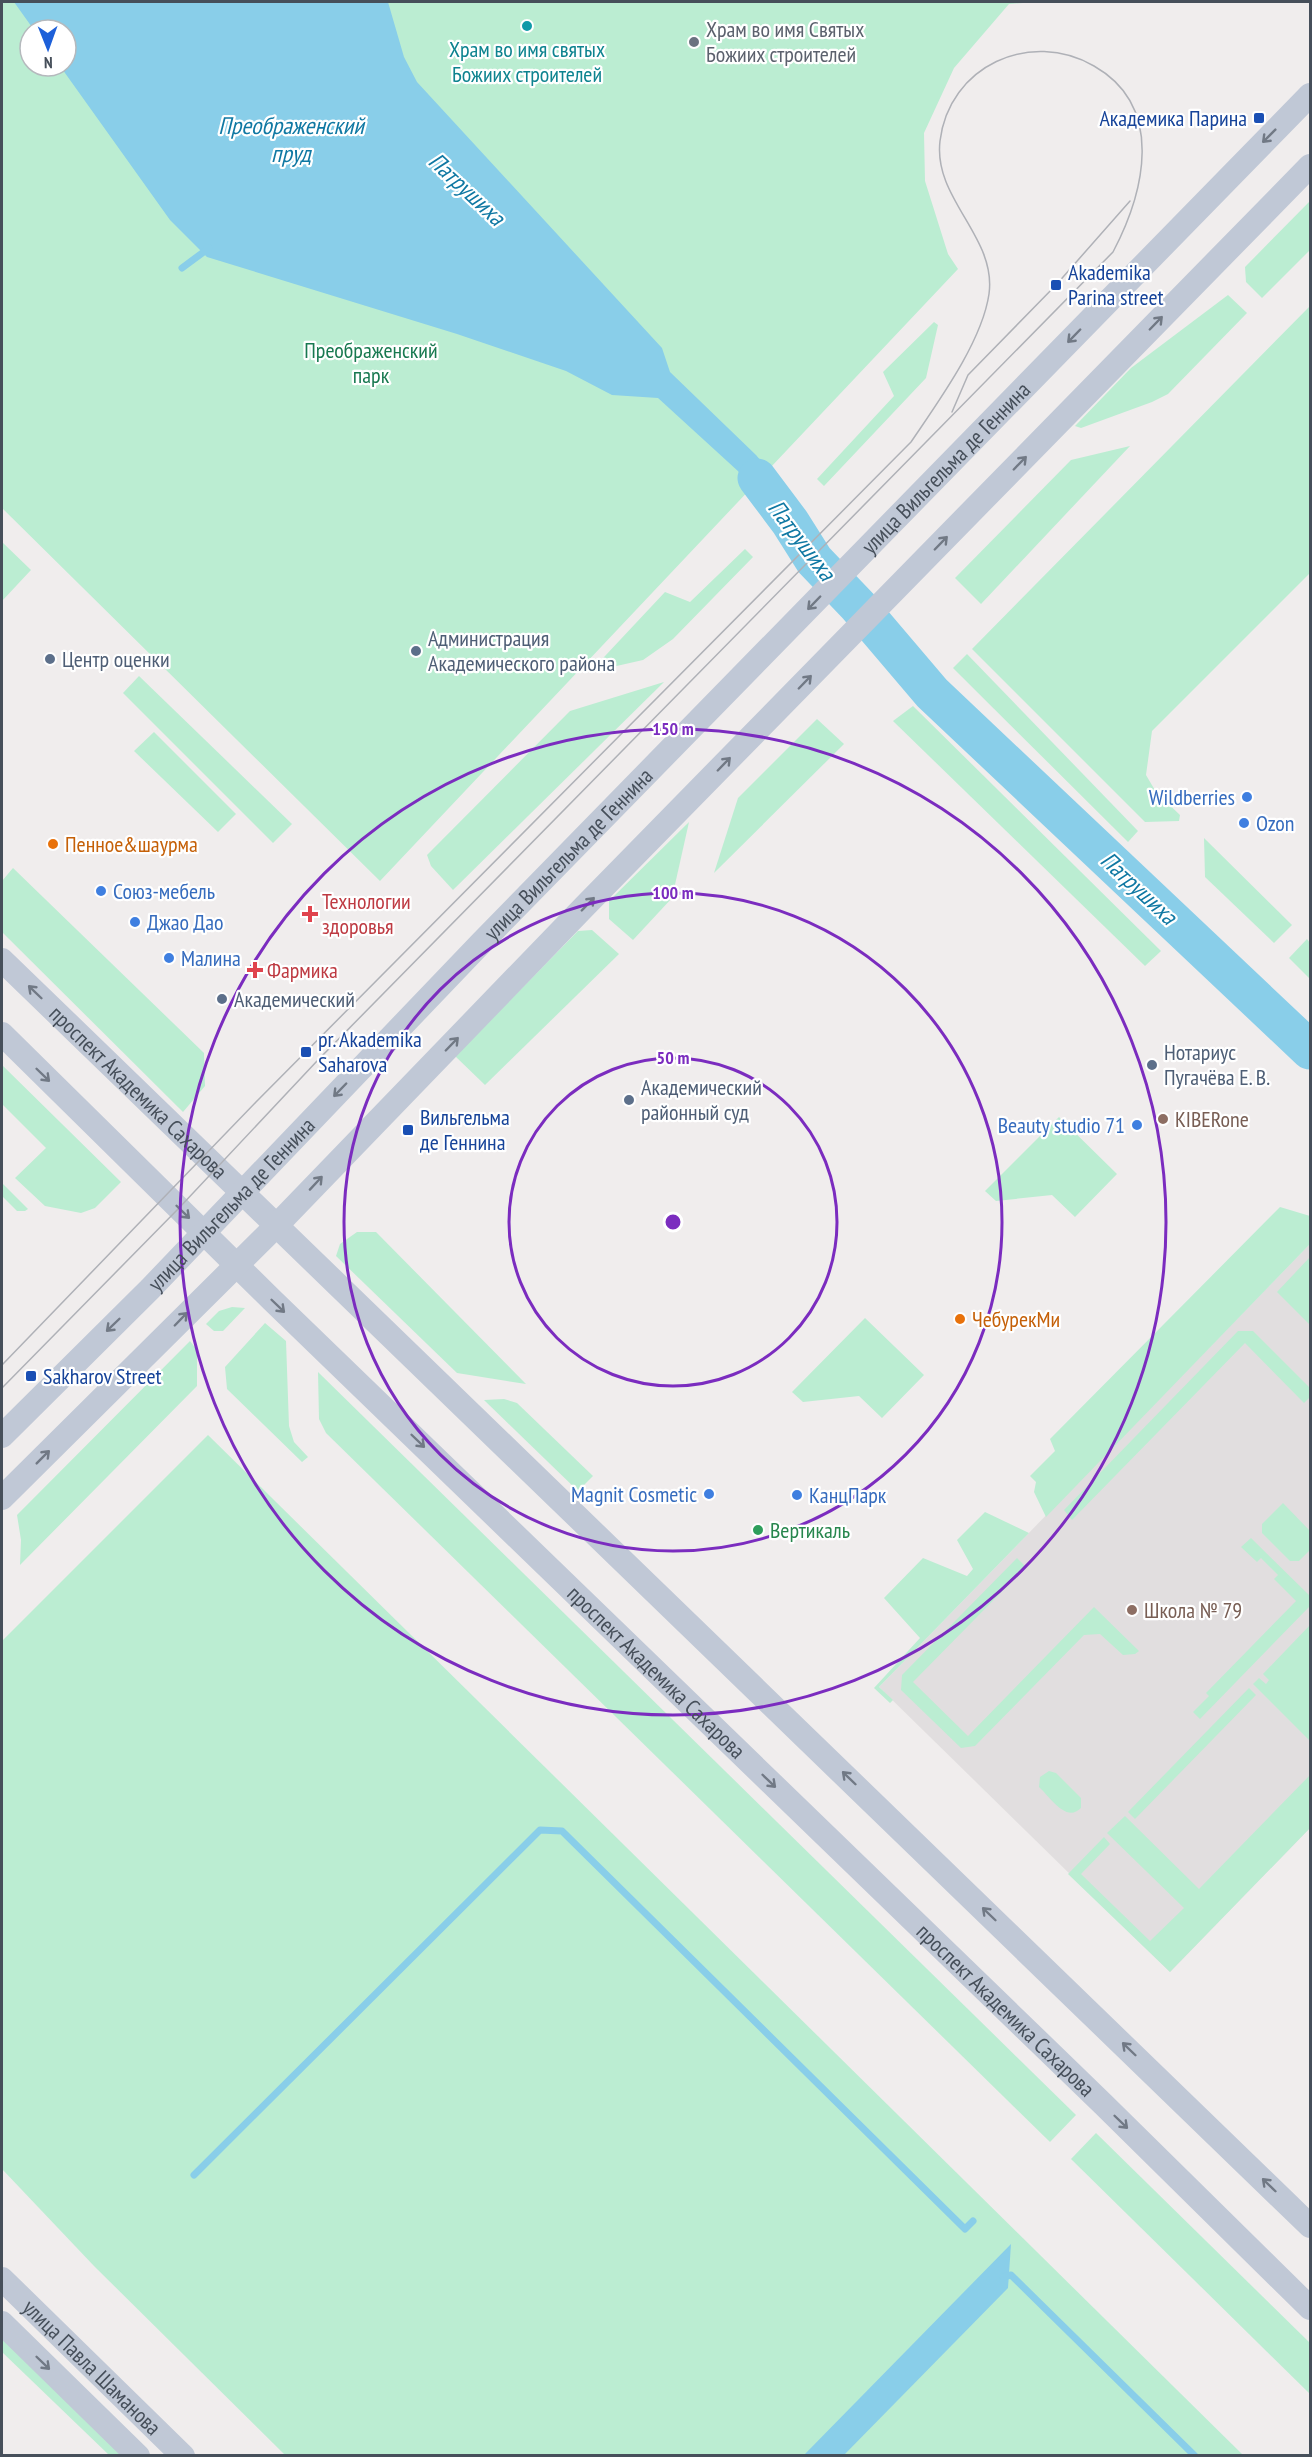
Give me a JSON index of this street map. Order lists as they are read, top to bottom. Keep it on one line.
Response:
{"streets":{"street":["улица Вильгельма де Геннина","проспект Академика Сахарова","улица Павла Шаманова"]},"crossings":[["улица Вильгельма де Геннина","проспект Академика Сахарова"]],"water":["Преображенский пруд","Патрушиха"],"parks":["Преображенский парк"],"places":{"other":["Храм во имя святых Божиих строителей","Храм во имя Святых Божиих строителей","Администрация Академического района","Центр оценки","Wildberries","Ozon","Пенное&шаурма","Союз-мебель","Джао Дао","Малина","Академический","Нотариус Пугачёва Е. В.","Академический районный суд","KIBERone","Beauty studio 71","ЧебурекМи","Magnit Cosmetic","КанцПарк","Вертикаль","Школа № 79"],"transit":["Академика Парина","Akademika Parina street","pr. Akademika Saharova","Вильгельма де Геннина","Sakharov Street"],"health":["Технологии здоровья","Фармика"]},"north":"bottom","rings":["150 m","100 m","50 m"]}
